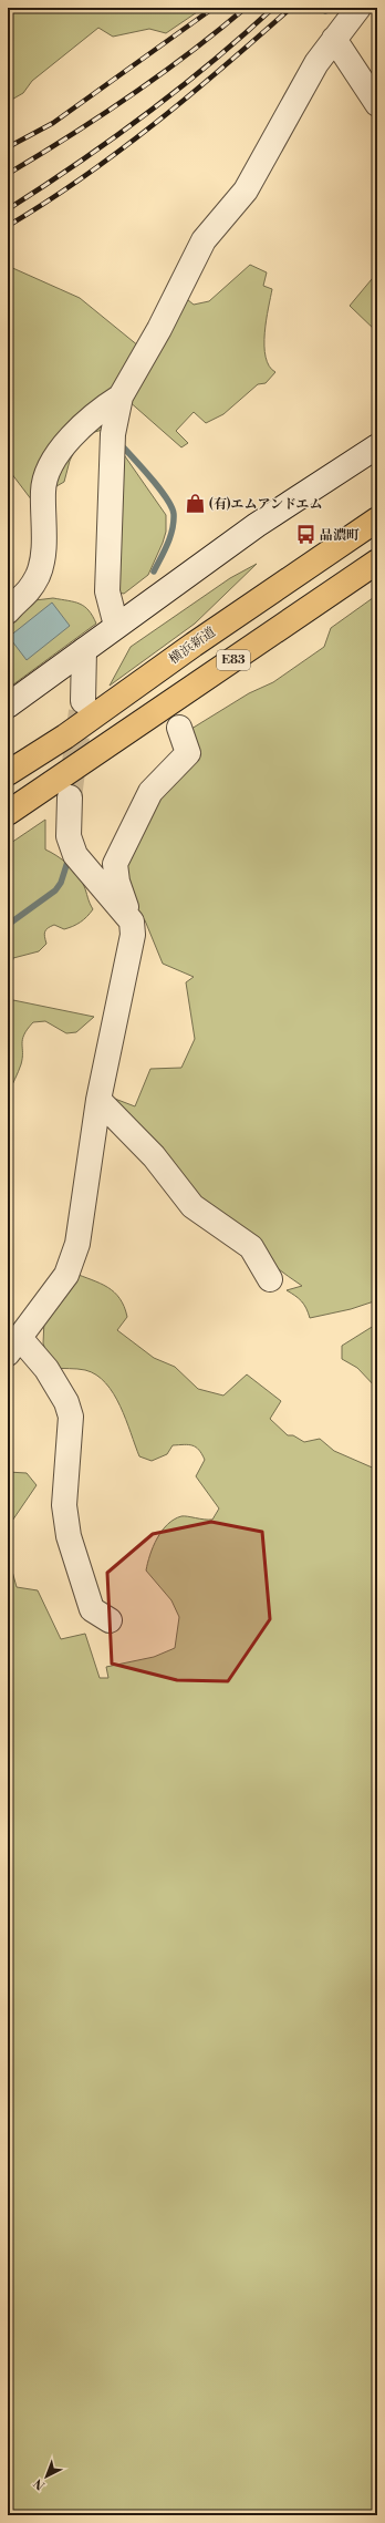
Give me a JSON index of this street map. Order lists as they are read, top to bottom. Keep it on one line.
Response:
{"streets":{"highway":["横浜新道","E83"]},"places":{"shop":["(有)エムアンドエム"],"bus stop":["品濃町"]},"north":"bottom left"}
